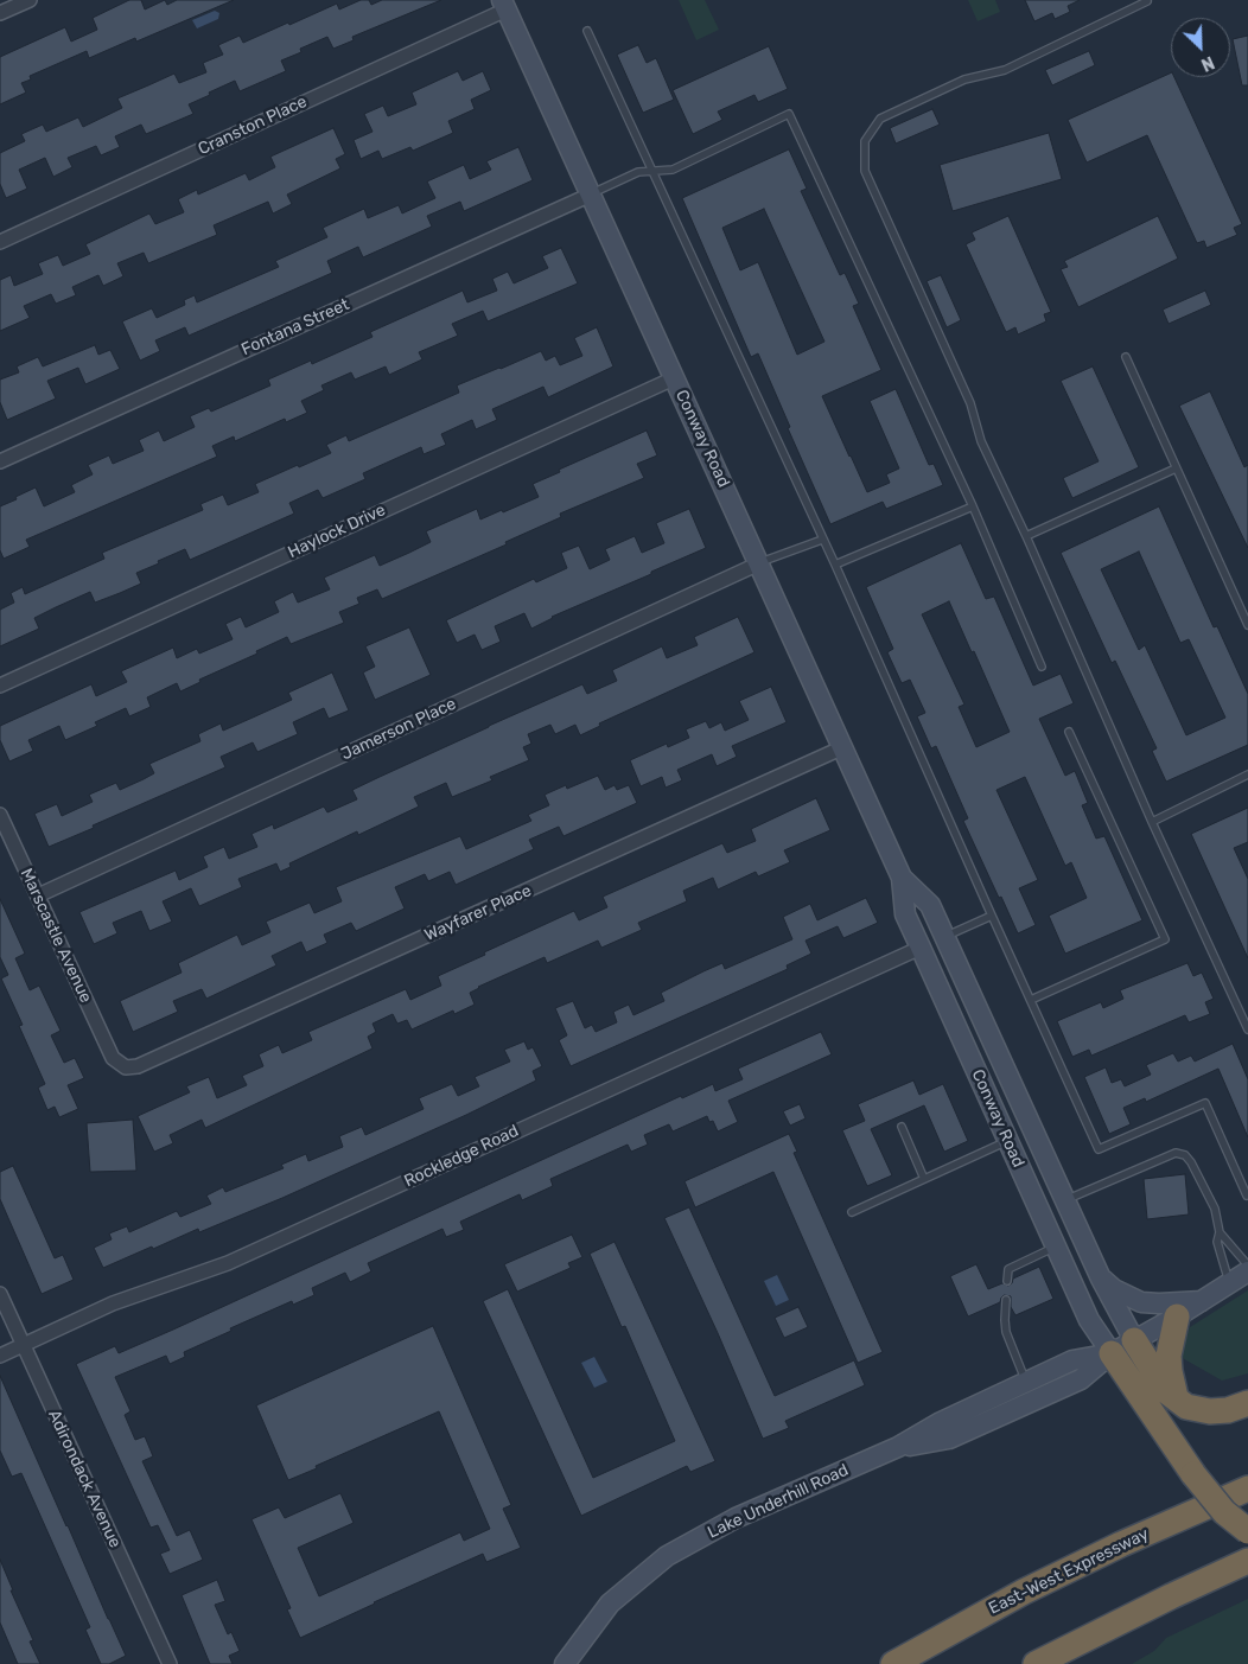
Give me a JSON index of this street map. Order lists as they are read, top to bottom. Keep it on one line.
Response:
{"streets":{"highway":["East-West Expressway"],"main road":["Conway Road","Lake Underhill Road"],"street":["Cranston Place","Fontana Street","Haylock Drive","Jamerson Place","Wayfarer Place","Marscastle Avenue","Rockledge Road","Adirondack Avenue"]},"crossings":[["Cranston Place","Conway Road"],["Fontana Street","Conway Road"],["Conway Road","Haylock Drive"],["Conway Road","Jamerson Place"],["Conway Road","Wayfarer Place"],["Conway Road","Rockledge Road"],["Conway Road","Lake Underhill Road"],["Jamerson Place","Marscastle Avenue"],["Wayfarer Place","Marscastle Avenue"],["Rockledge Road","Adirondack Avenue"]],"north":"bottom right"}
